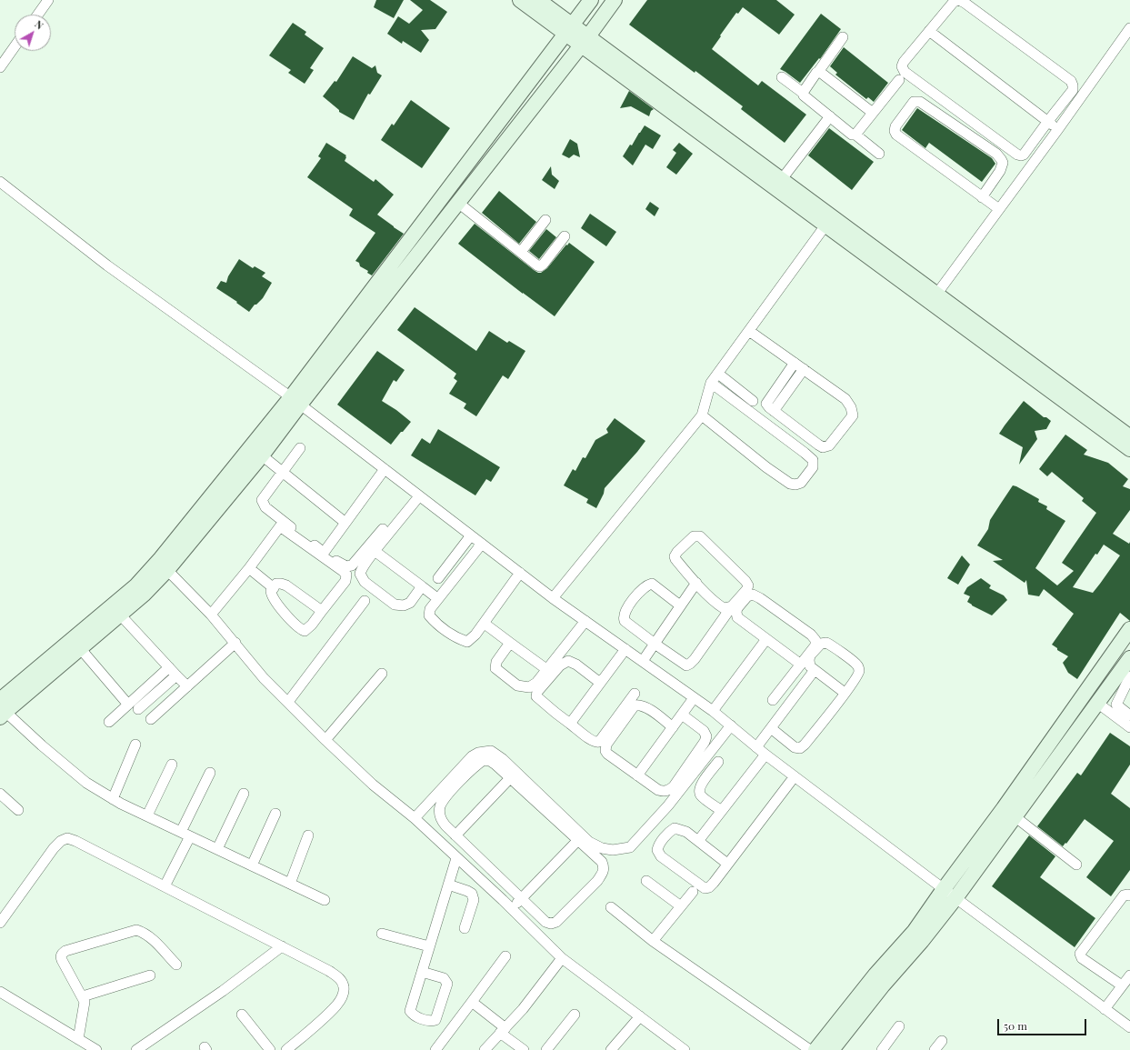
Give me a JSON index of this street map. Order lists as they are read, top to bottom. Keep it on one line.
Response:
{"scale_bar":"50 m","north":"top right"}
